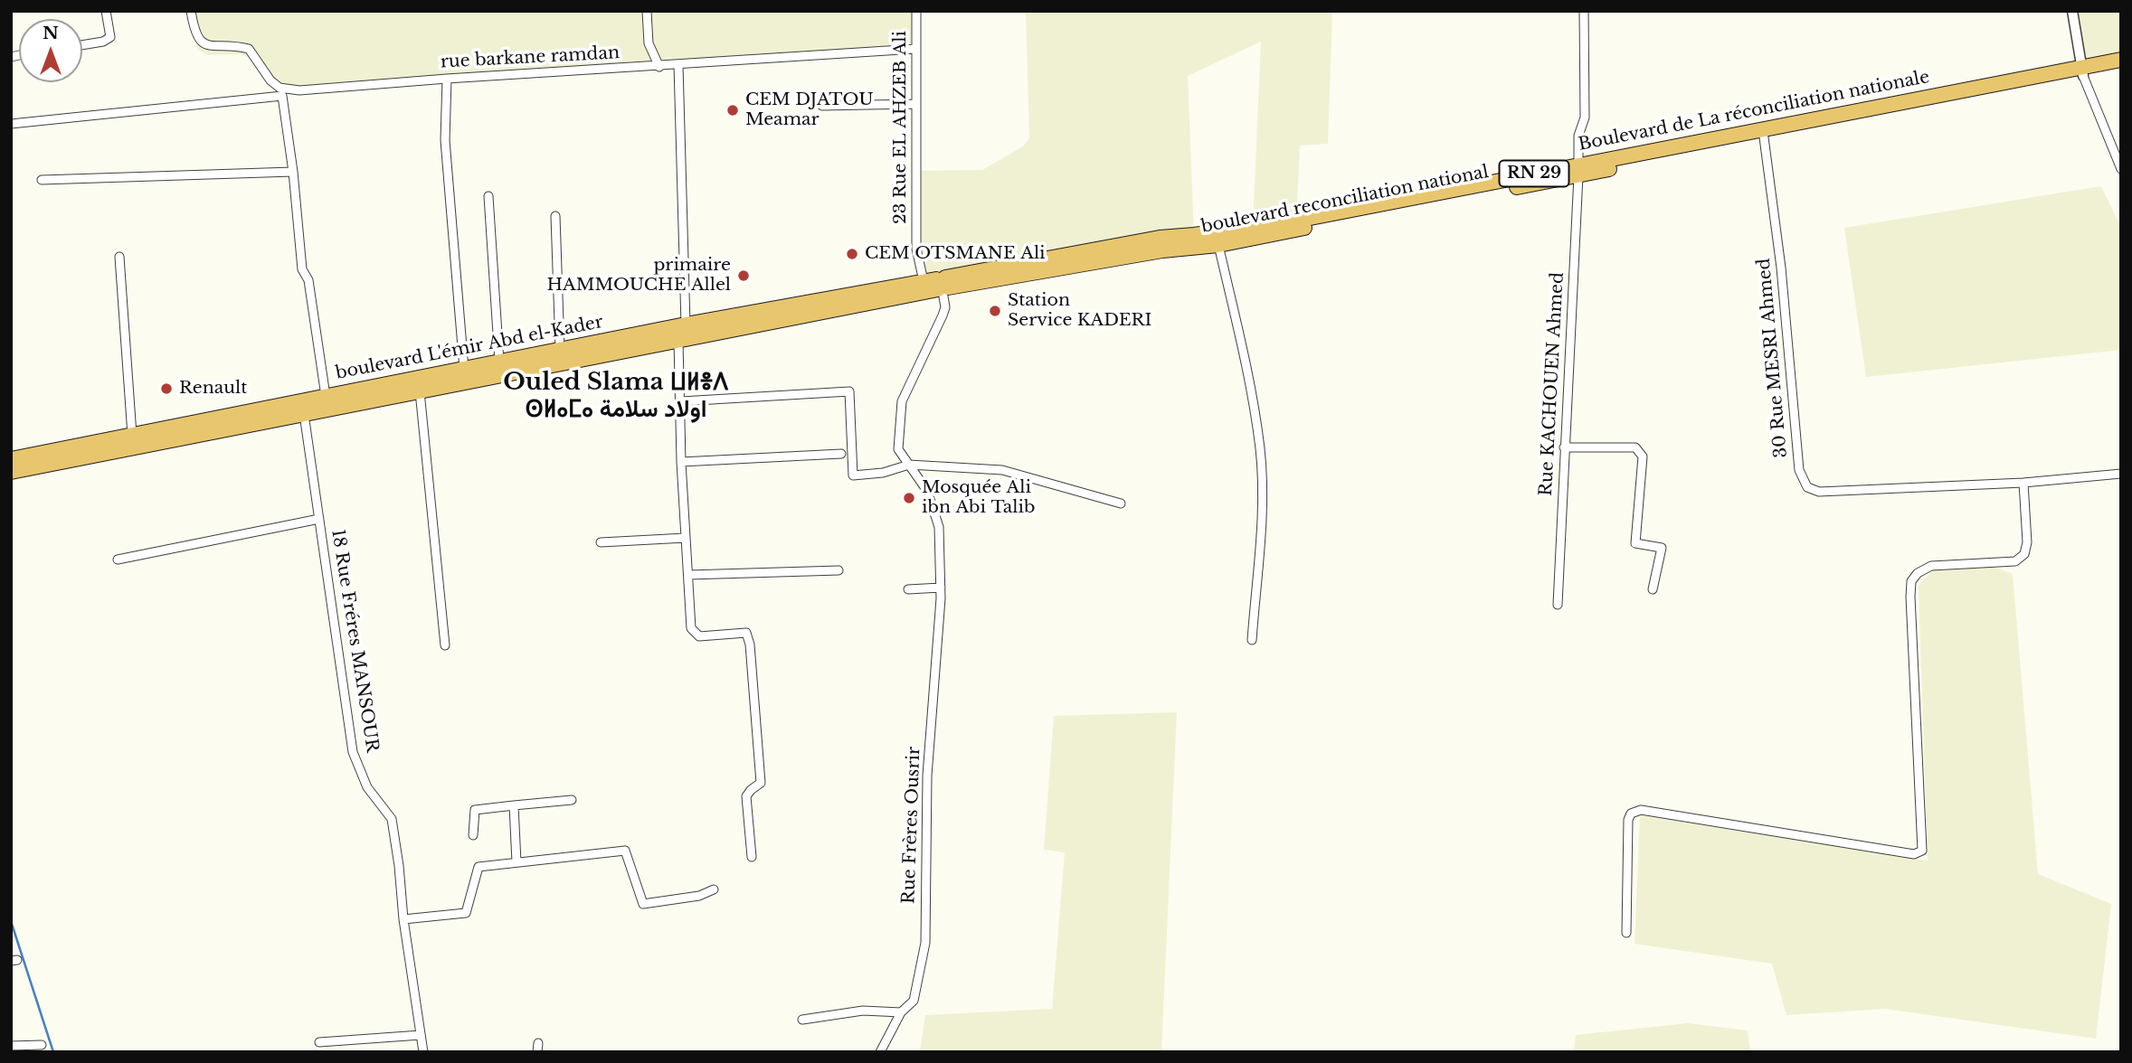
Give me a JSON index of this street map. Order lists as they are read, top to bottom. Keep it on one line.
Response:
{"streets":{"highway":["Boulevard de La réconciliation nationale","RN 29","boulevard reconciliation national","boulevard L'émir Abd el-Kader"],"street":["rue barkane ramdan","23 Rue EL AHZEB Ali","30 Rue MESRI Ahmed","Rue KACHOUEN Ahmed","18 Rue Fréres MANSOUR","Rue Frères Ousrir"]},"crossings":[["rue barkane ramdan","23 Rue EL AHZEB Ali"],["Boulevard de La réconciliation nationale","23 Rue EL AHZEB Ali"],["Boulevard de La réconciliation nationale","RN 29"],["Boulevard de La réconciliation nationale","boulevard reconciliation national"],["Boulevard de La réconciliation nationale","boulevard L'émir Abd el-Kader"],["Boulevard de La réconciliation nationale","Rue KACHOUEN Ahmed"],["Boulevard de La réconciliation nationale","Rue Frères Ousrir"],["23 Rue EL AHZEB Ali","RN 29"],["23 Rue EL AHZEB Ali","boulevard reconciliation national"],["23 Rue EL AHZEB Ali","boulevard L'émir Abd el-Kader"],["23 Rue EL AHZEB Ali","Rue Frères Ousrir"],["RN 29","boulevard reconciliation national"],["RN 29","boulevard L'émir Abd el-Kader"],["RN 29","18 Rue Fréres MANSOUR"],["RN 29","Rue Frères Ousrir"],["boulevard reconciliation national","boulevard L'émir Abd el-Kader"],["boulevard reconciliation national","30 Rue MESRI Ahmed"],["boulevard reconciliation national","Rue KACHOUEN Ahmed"],["boulevard reconciliation national","Rue Frères Ousrir"],["boulevard L'émir Abd el-Kader","Rue Frères Ousrir"]],"districts":["Ouled Slama ⵡⵍⴻⴷ ⵙⵍⴰⵎⴰ اولاد سلامة"],"places":["CEM DJATOU Meamar","CEM OTSMANE Ali","primaire HAMMOUCHE Allel","Station Service KADERI","Renault","Mosquée Ali ibn Abi Talib"],"north":"top"}
